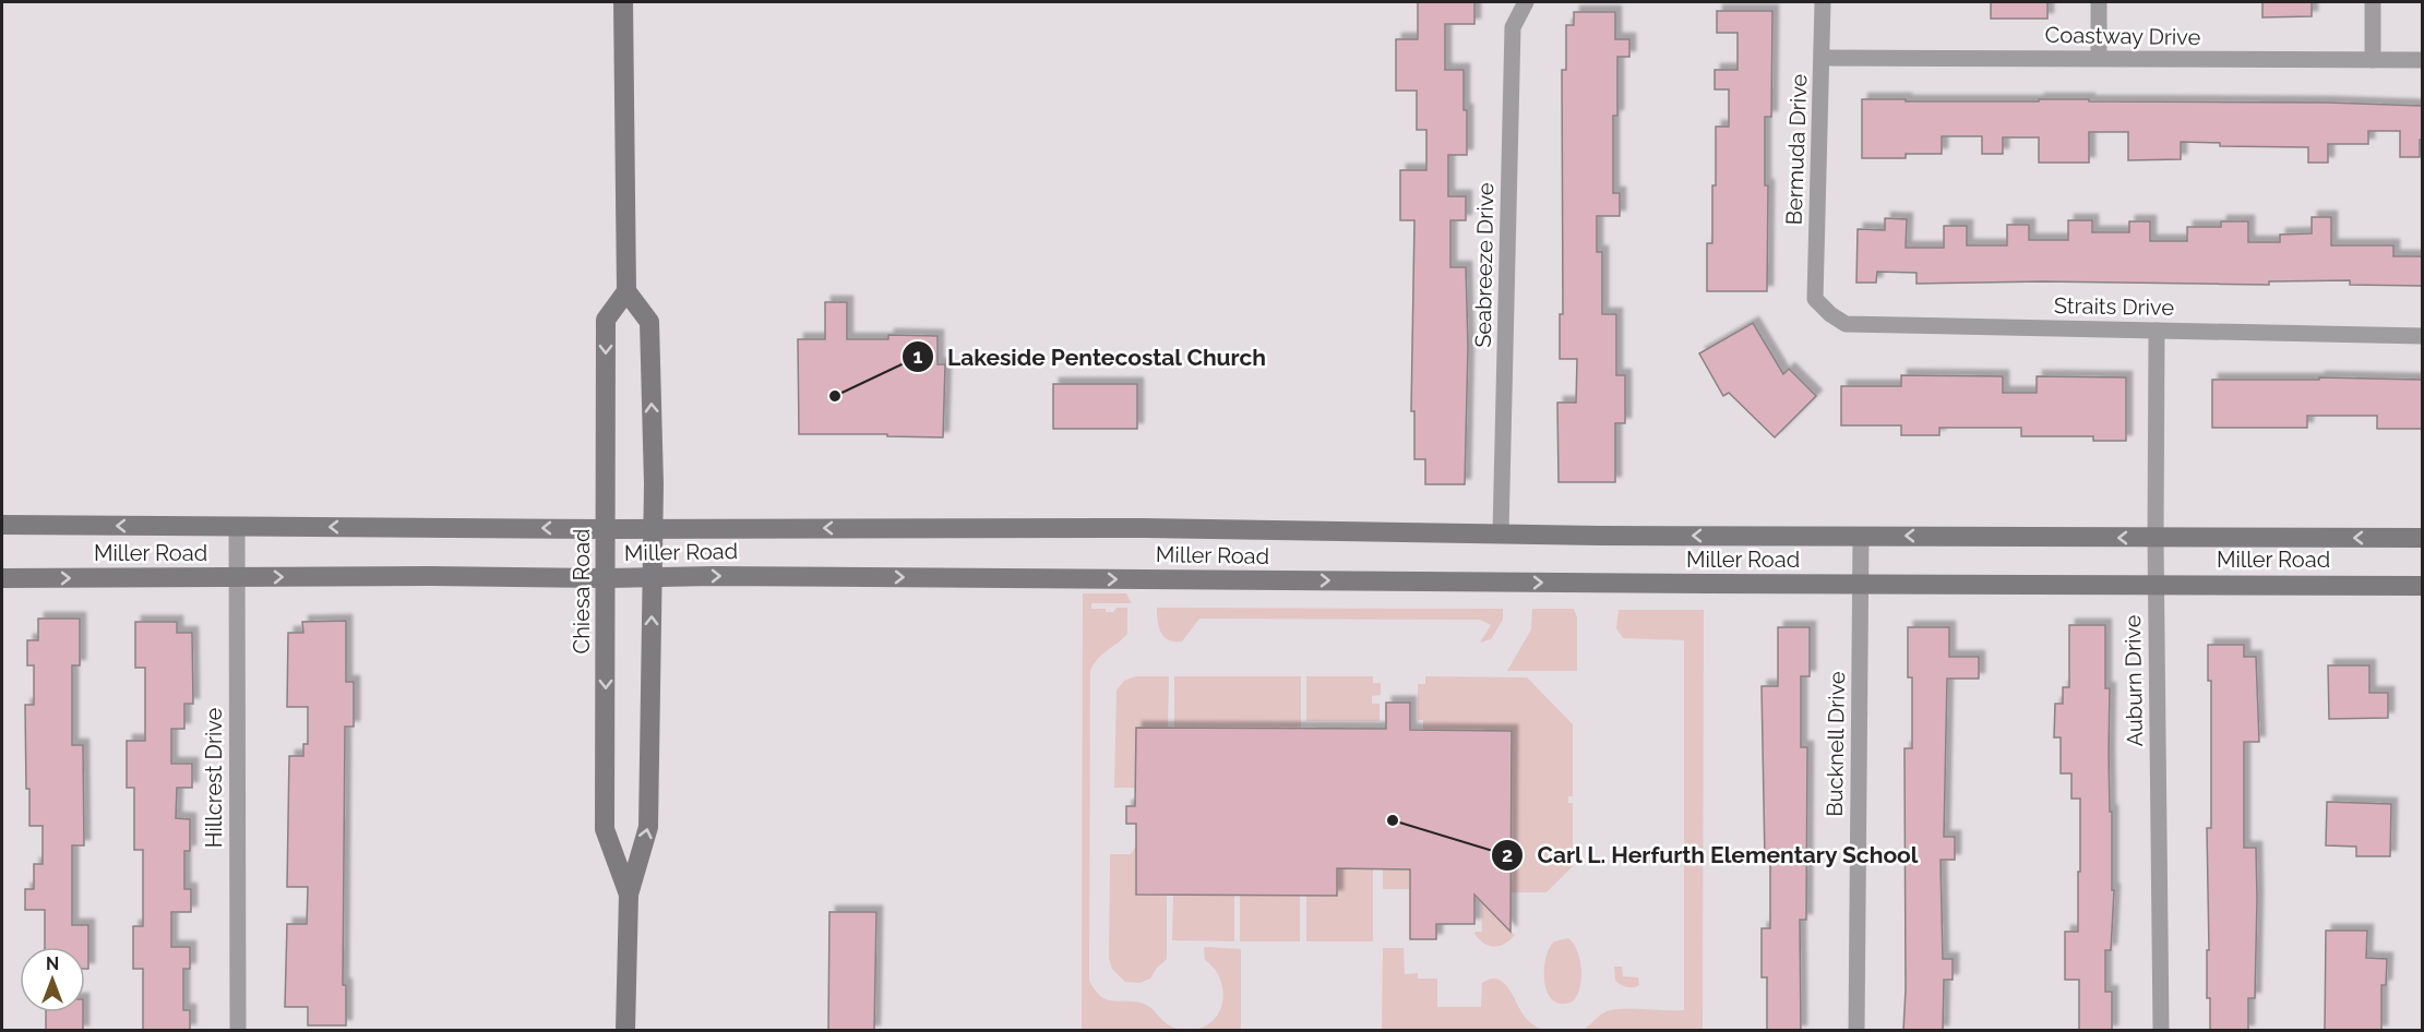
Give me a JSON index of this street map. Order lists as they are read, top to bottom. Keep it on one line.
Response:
{"streets":{"main road":["Miller Road","Chiesa Road"],"street":["Coastway Drive","Bermuda Drive","Seabreeze Drive","Straits Drive","Auburn Drive","Bucknell Drive","Hillcrest Drive"]},"crossings":[["Coastway Drive","Bermuda Drive"],["Bermuda Drive","Straits Drive"],["Seabreeze Drive","Miller Road"],["Straits Drive","Auburn Drive"],["Miller Road","Chiesa Road"],["Miller Road","Auburn Drive"],["Miller Road","Bucknell Drive"],["Miller Road","Hillcrest Drive"]],"places":["Lakeside Pentecostal Church","Carl L. Herfurth Elementary School"],"north":"top"}
